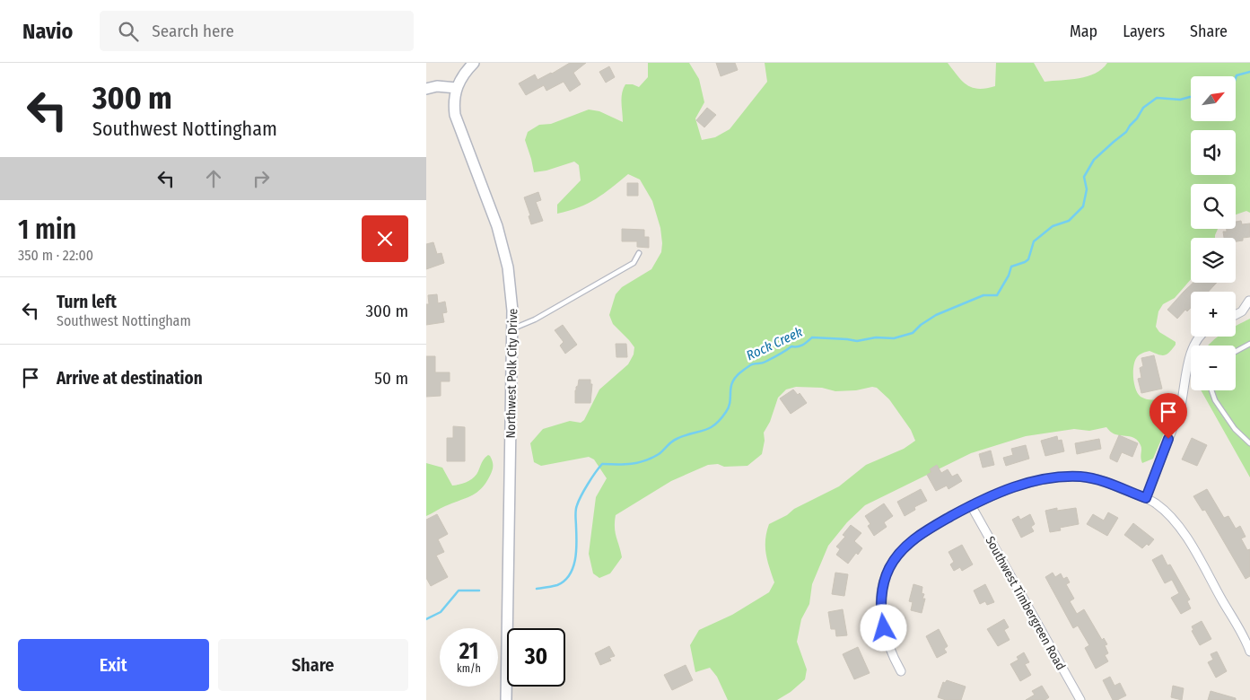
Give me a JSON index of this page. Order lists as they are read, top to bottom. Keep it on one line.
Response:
{"streets":{"street":["Northwest Polk City Drive","Southwest Timbergreen Road"]},"water":["Rock Creek"],"north":"top right","page":{"header":"Navio","search":"Search here","nav":["Map","Layers","Share"],"turn":["300 m","Southwest Nottingham"],"map_buttons":["+","−"],"heading":["1 min","350 m · 22:00"],"list":[{"name":"Turn left","note":"Southwest Nottingham","value":"300 m"},{"name":"Arrive at destination","value":"50 m"}],"speed":"21 km/h","limit":"30","buttons":["Exit","Share"]}}
